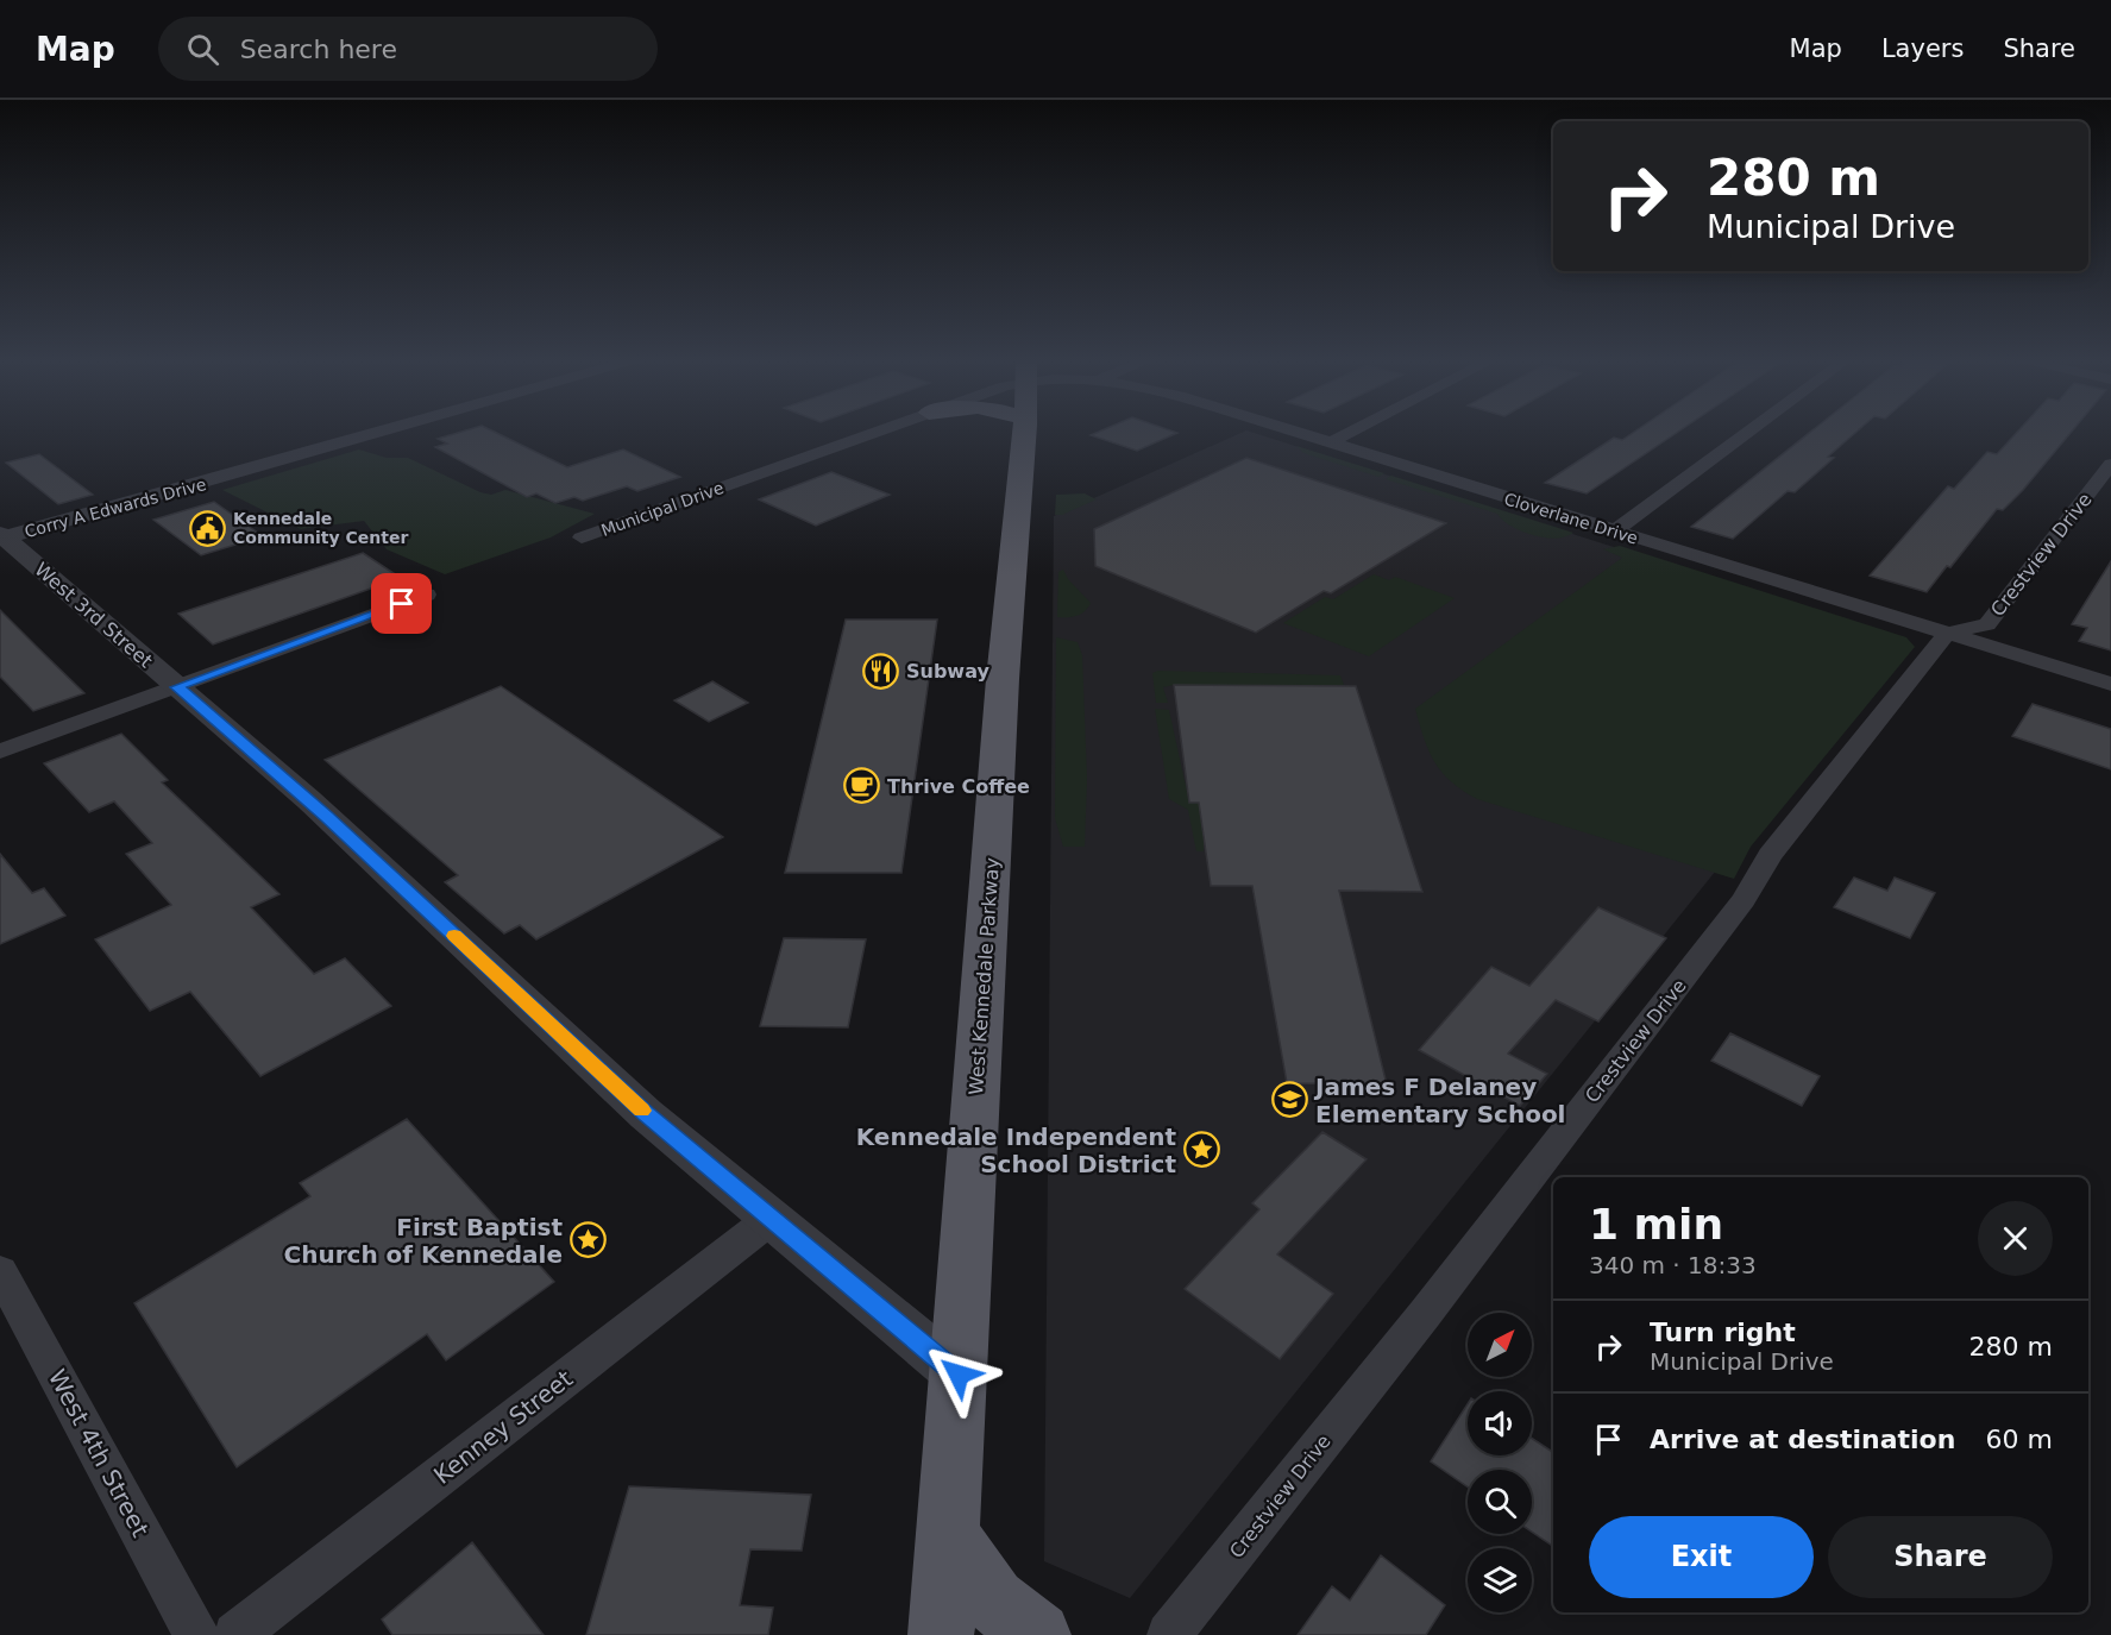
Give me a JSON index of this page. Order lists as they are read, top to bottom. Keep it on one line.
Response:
{"streets":{"main road":["West Kennedale Parkway"],"street":["Corry A Edwards Drive","Municipal Drive","Cloverlane Drive","Crestview Drive","West 3rd Street","Kenney Street","West 4th Street"]},"crossings":[["Corry A Edwards Drive","West 3rd Street"],["Cloverlane Drive","Crestview Drive"],["West 3rd Street","West Kennedale Parkway"],["West 3rd Street","Kenney Street"]],"places":{"public building":["Kennedale Community Center"],"restaurant":["Subway"],"cafe":["Thrive Coffee"],"school or university":["James F Delaney Elementary School"],"place":["Kennedale Independent School District","First Baptist Church of Kennedale"]},"north":"top right","page":{"header":"Map","search":"Search here","nav":["Map","Layers","Share"],"turn":["280 m","Municipal Drive"],"heading":["1 min","340 m · 18:33"],"list":[{"name":"Turn right","note":"Municipal Drive","value":"280 m"},{"name":"Arrive at destination","value":"60 m"}],"buttons":["Exit","Share"]}}
